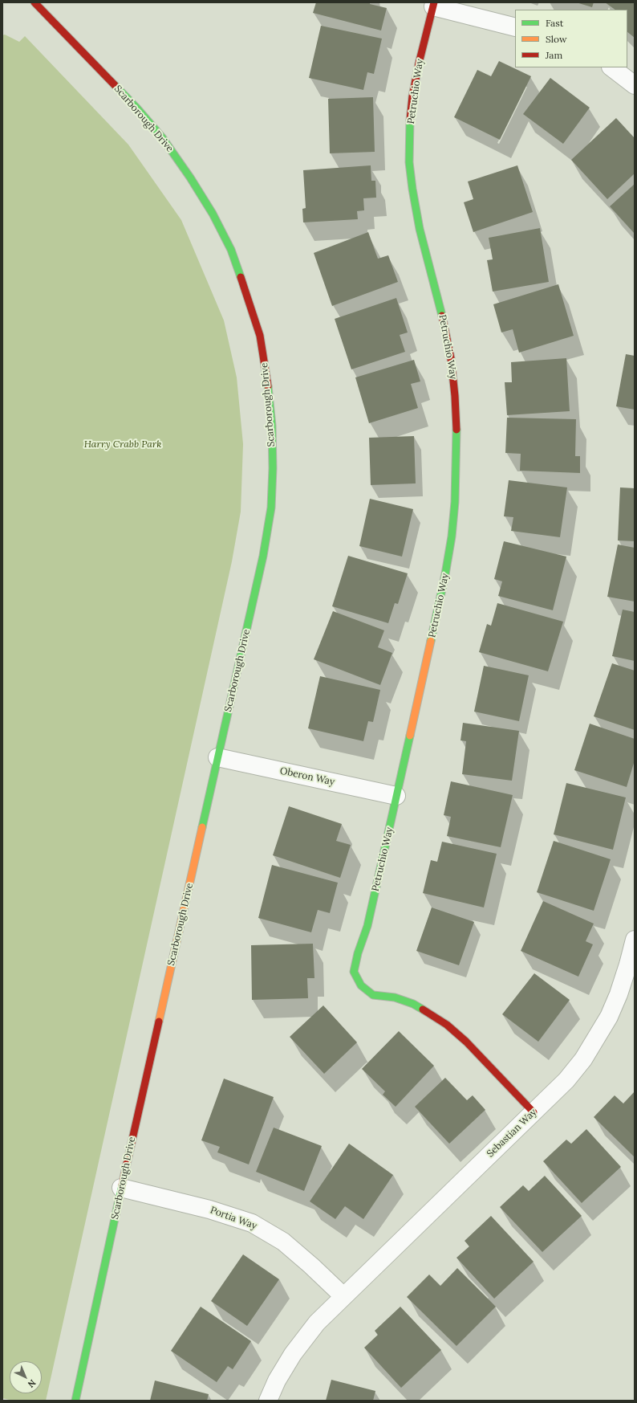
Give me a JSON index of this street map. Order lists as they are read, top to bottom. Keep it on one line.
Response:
{"streets":{"street":["Petruchio Way","Scarborough Drive","Oberon Way","Sebastian Way","Portia Way"]},"crossings":[["Petruchio Way","Oberon Way"],["Petruchio Way","Sebastian Way"],["Scarborough Drive","Oberon Way"],["Scarborough Drive","Portia Way"],["Sebastian Way","Portia Way"]],"parks":["Harry Crabb Park"],"legend":["Fast","Slow","Jam"],"north":"bottom right"}
